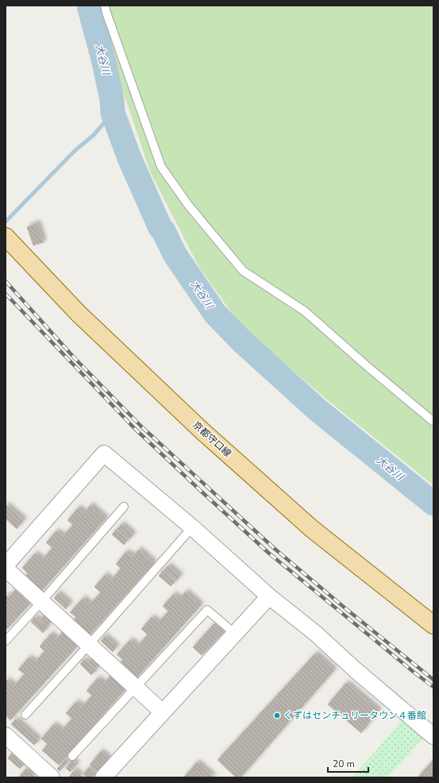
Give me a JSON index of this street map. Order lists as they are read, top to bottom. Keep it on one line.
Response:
{"streets":{"main road":["京都守口線"]},"water":["大谷川"],"places":["くずはセンチュリータウン４番館"],"scale_bar":"20 m"}
